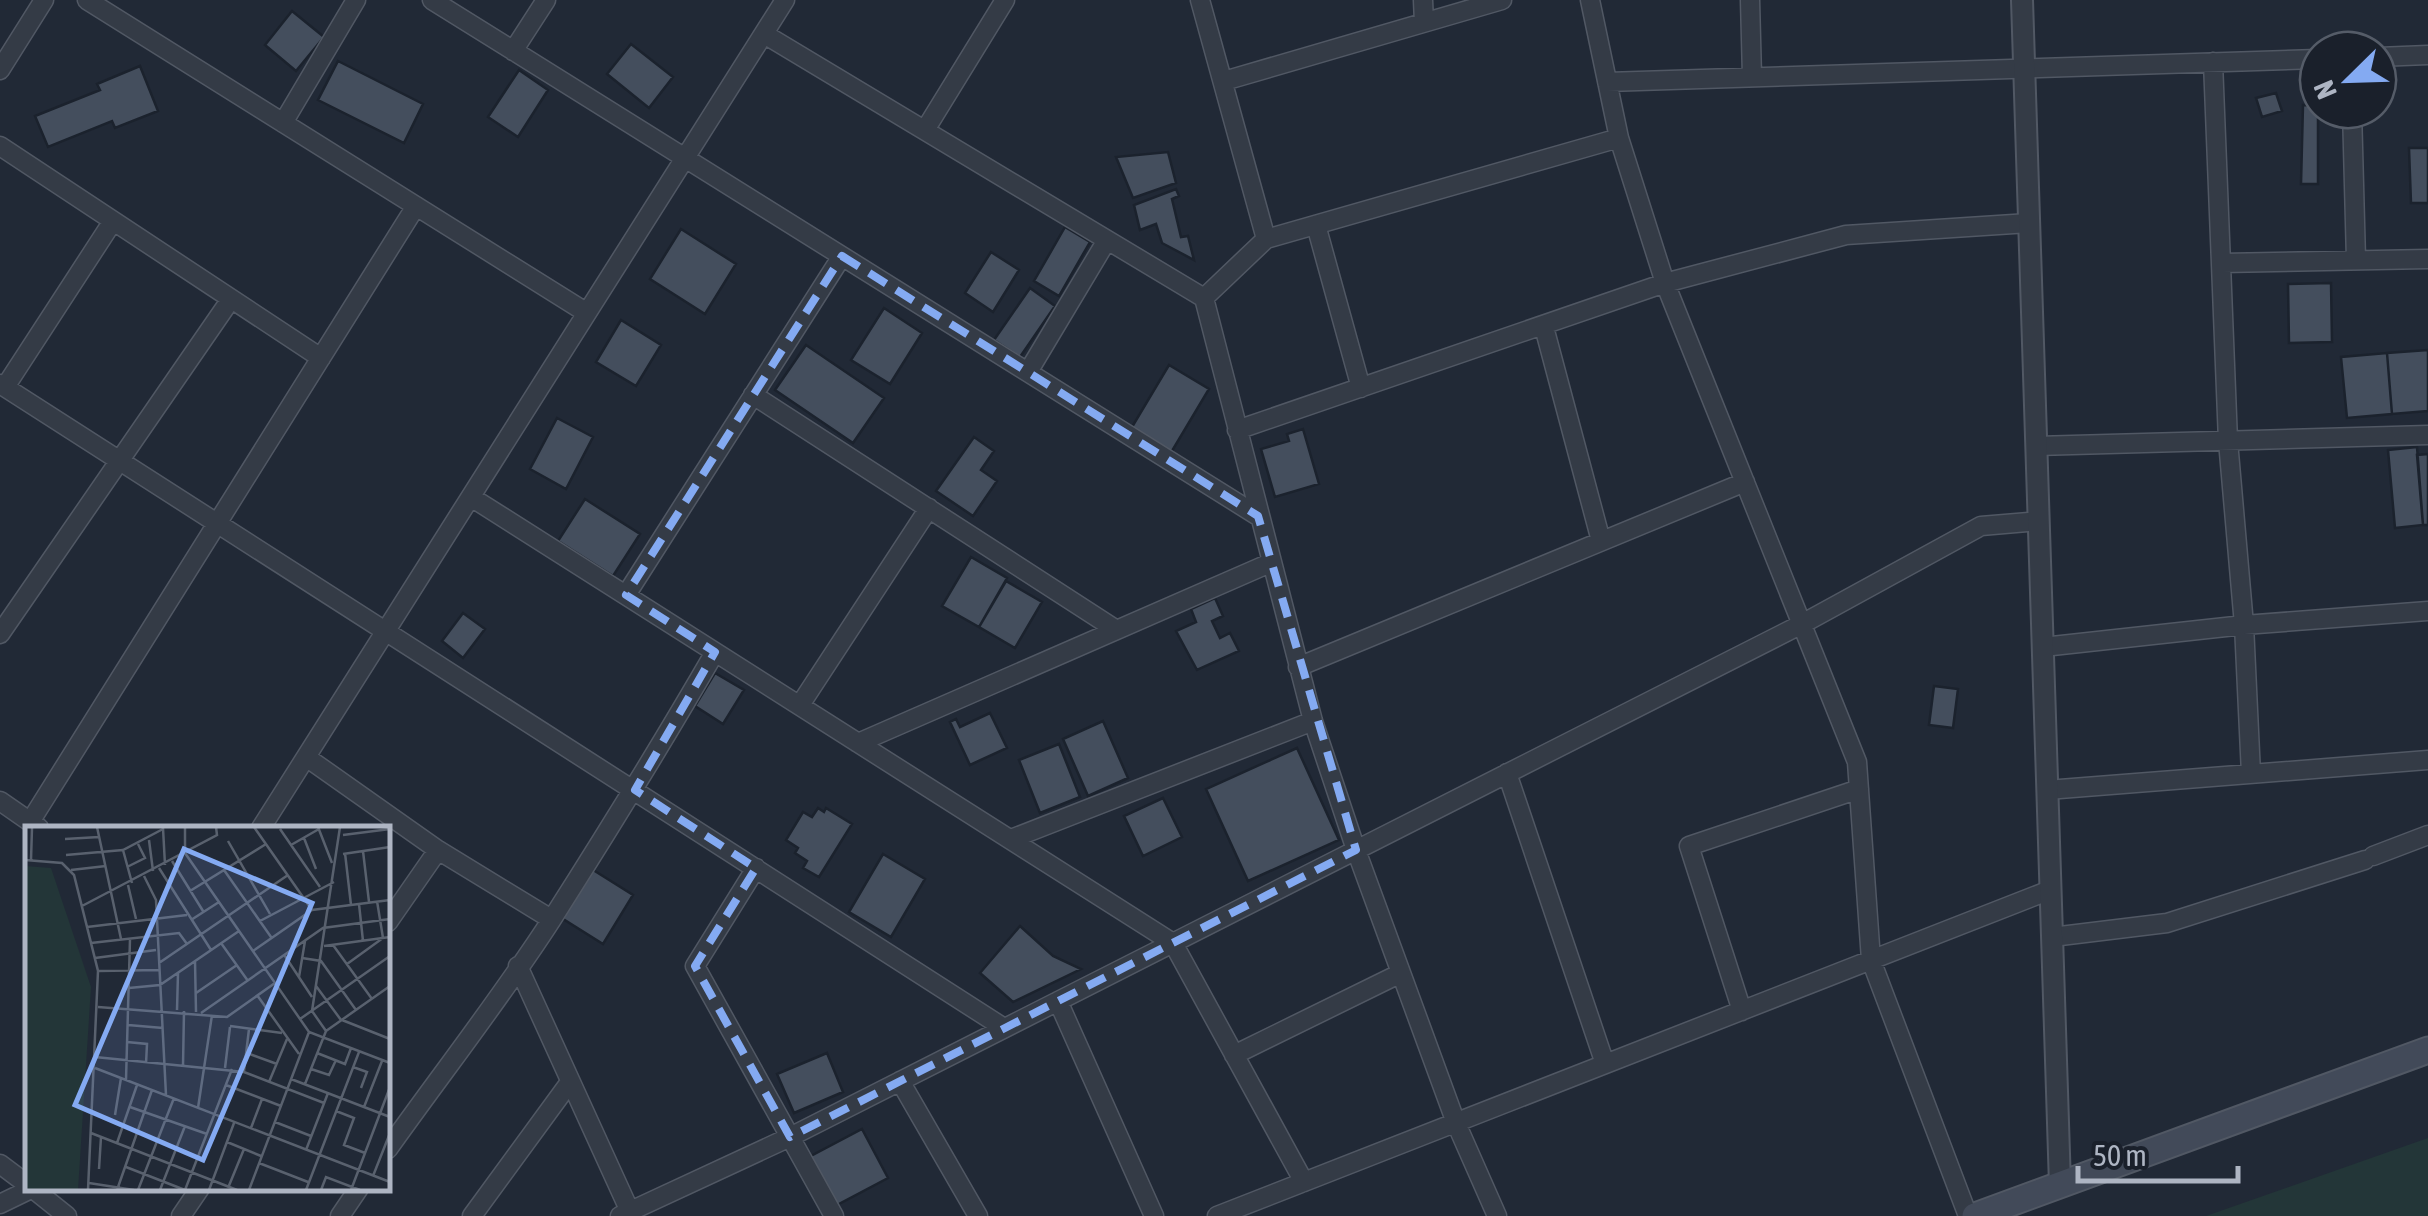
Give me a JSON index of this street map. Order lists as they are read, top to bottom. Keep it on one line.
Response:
{"scale_bar":"50 m","north":"bottom left"}
